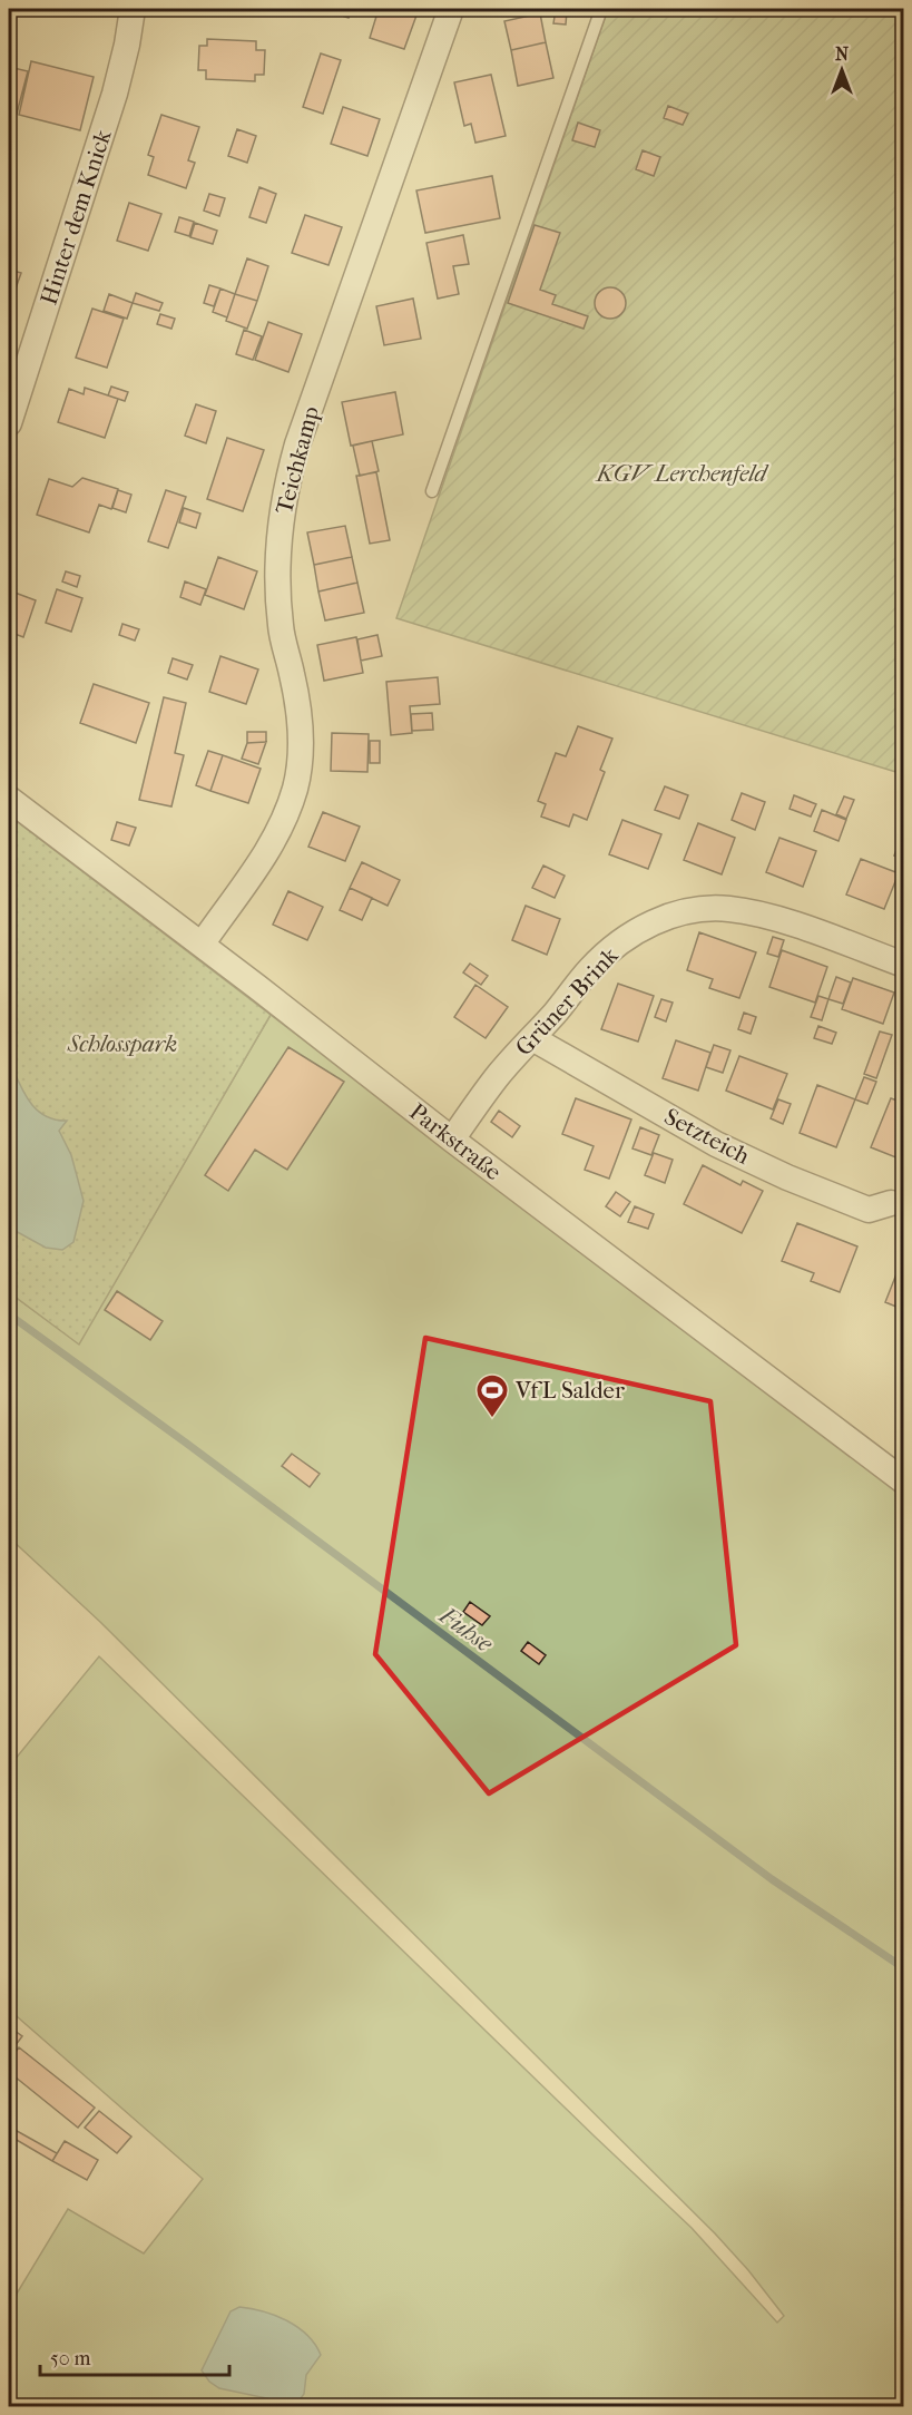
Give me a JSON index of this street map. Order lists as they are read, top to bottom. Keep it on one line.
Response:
{"streets":{"street":["Hinter dem Knick","Teichkamp","Grüner Brink","Setzteich","Parkstraße"]},"crossings":[["Teichkamp","Parkstraße"],["Grüner Brink","Setzteich"],["Grüner Brink","Parkstraße"]],"water":["Fuhse"],"parks":["KGV Lerchenfeld","Schlosspark"],"places":{"sports":["VfL Salder"]},"scale_bar":"50 m","north":"top"}
